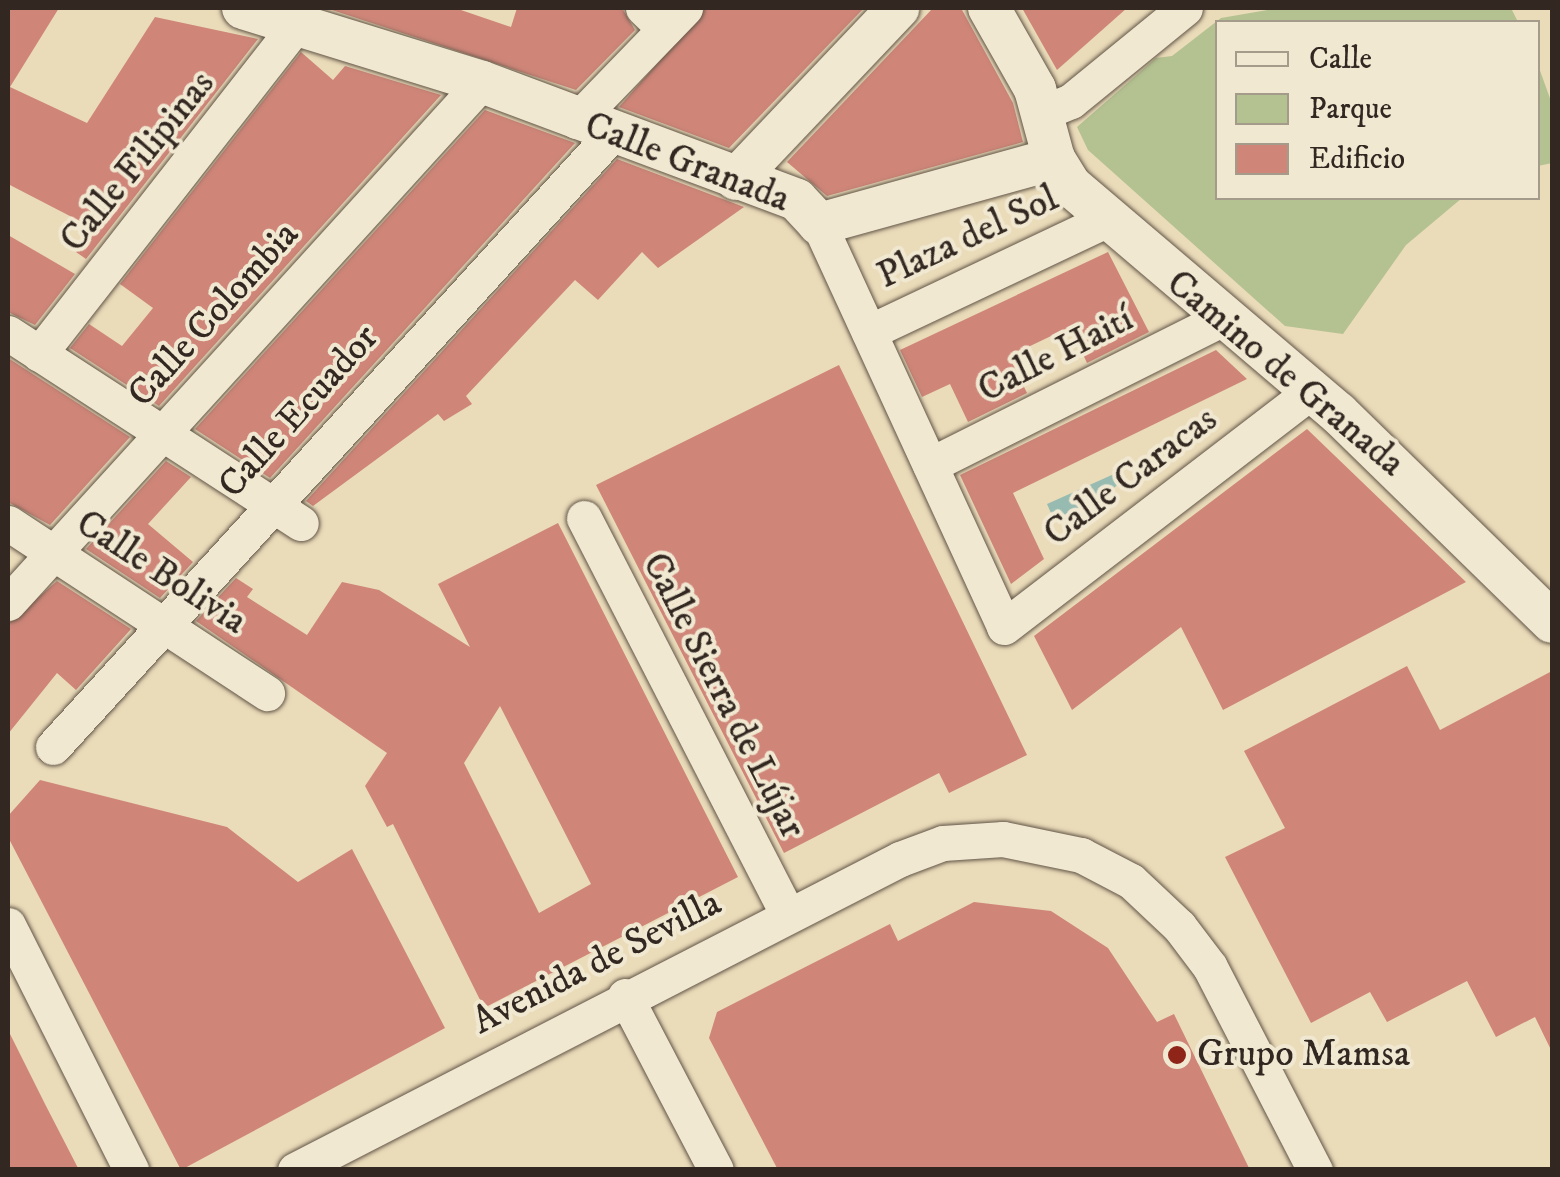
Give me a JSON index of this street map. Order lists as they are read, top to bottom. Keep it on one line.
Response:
{"streets":{"street":["Calle Filipinas","Calle Granada","Plaza del Sol","Calle Colombia","Calle Haití","Camino de Granada","Calle Ecuador","Calle Caracas","Calle Bolivia","Calle Sierra de Lújar","Avenida de Sevilla"]},"crossings":[["Calle Filipinas","Calle Granada"],["Calle Granada","Plaza del Sol"],["Calle Granada","Calle Colombia"],["Calle Granada","Calle Haití"],["Calle Granada","Calle Ecuador"],["Calle Granada","Calle Caracas"],["Plaza del Sol","Camino de Granada"],["Calle Colombia","Calle Bolivia"],["Calle Haití","Camino de Granada"],["Camino de Granada","Calle Caracas"],["Calle Ecuador","Calle Bolivia"],["Calle Sierra de Lújar","Avenida de Sevilla"]],"places":["Grupo Mamsa"],"legend":["Calle","Parque","Edificio"]}
